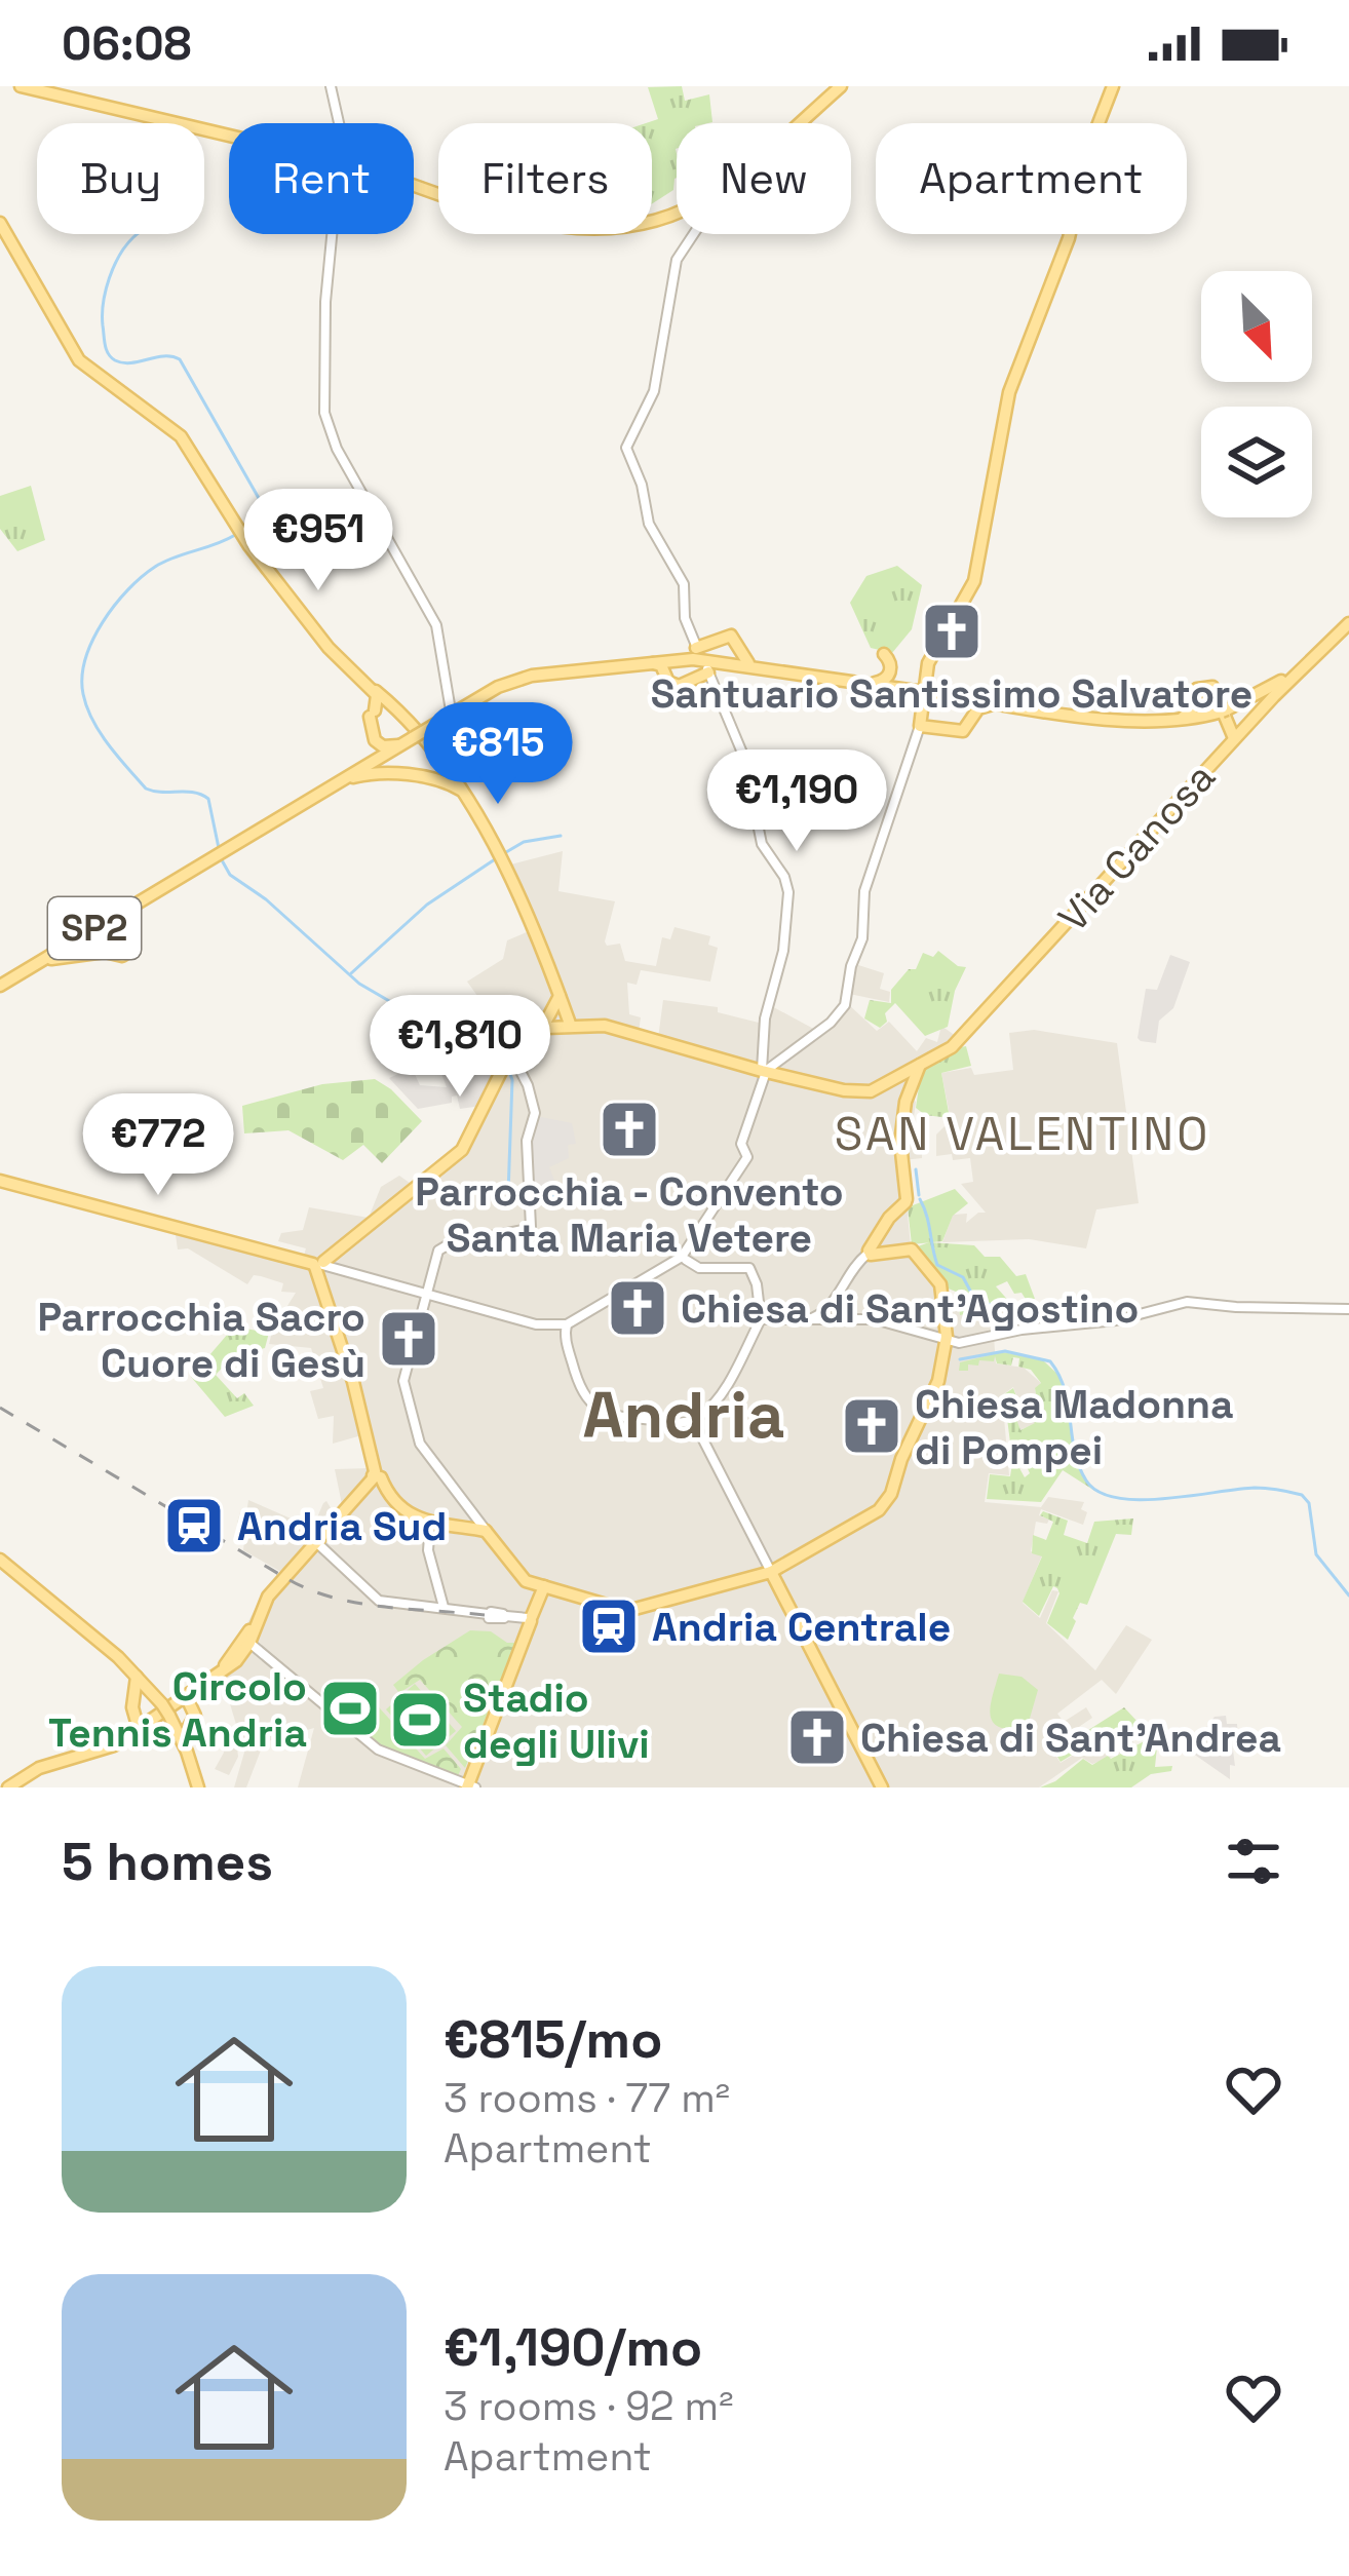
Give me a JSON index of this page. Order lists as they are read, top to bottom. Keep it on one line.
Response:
{"streets":{"main road":["Via Canosa","SP2"]},"crossings":[["Via Canosa","SP2"]],"districts":["SAN VALENTINO","Andria"],"places":{"church":["Santuario Santissimo Salvatore","Parrocchia - Convento Santa Maria Vetere","Chiesa di Sant'Agostino","Parrocchia Sacro Cuore di Gesù","Chiesa Madonna di Pompei","Chiesa di Sant'Andrea"],"station":["Andria Sud","Andria Centrale"],"sports":["Circolo Tennis Andria","Stadio degli Ulivi"]},"north":"bottom right","page":{"status":"06:08","chip":["Buy","Rent","Filters","New","Apartment"],"price":["€951","€815","€1,190","€1,810","€772"],"heading":"5 homes","list":[{"name":"€815/mo","note":"3 rooms · 77 m² · Apartment"},{"name":"€1,190/mo","note":"3 rooms · 92 m² · Apartment"}]}}
